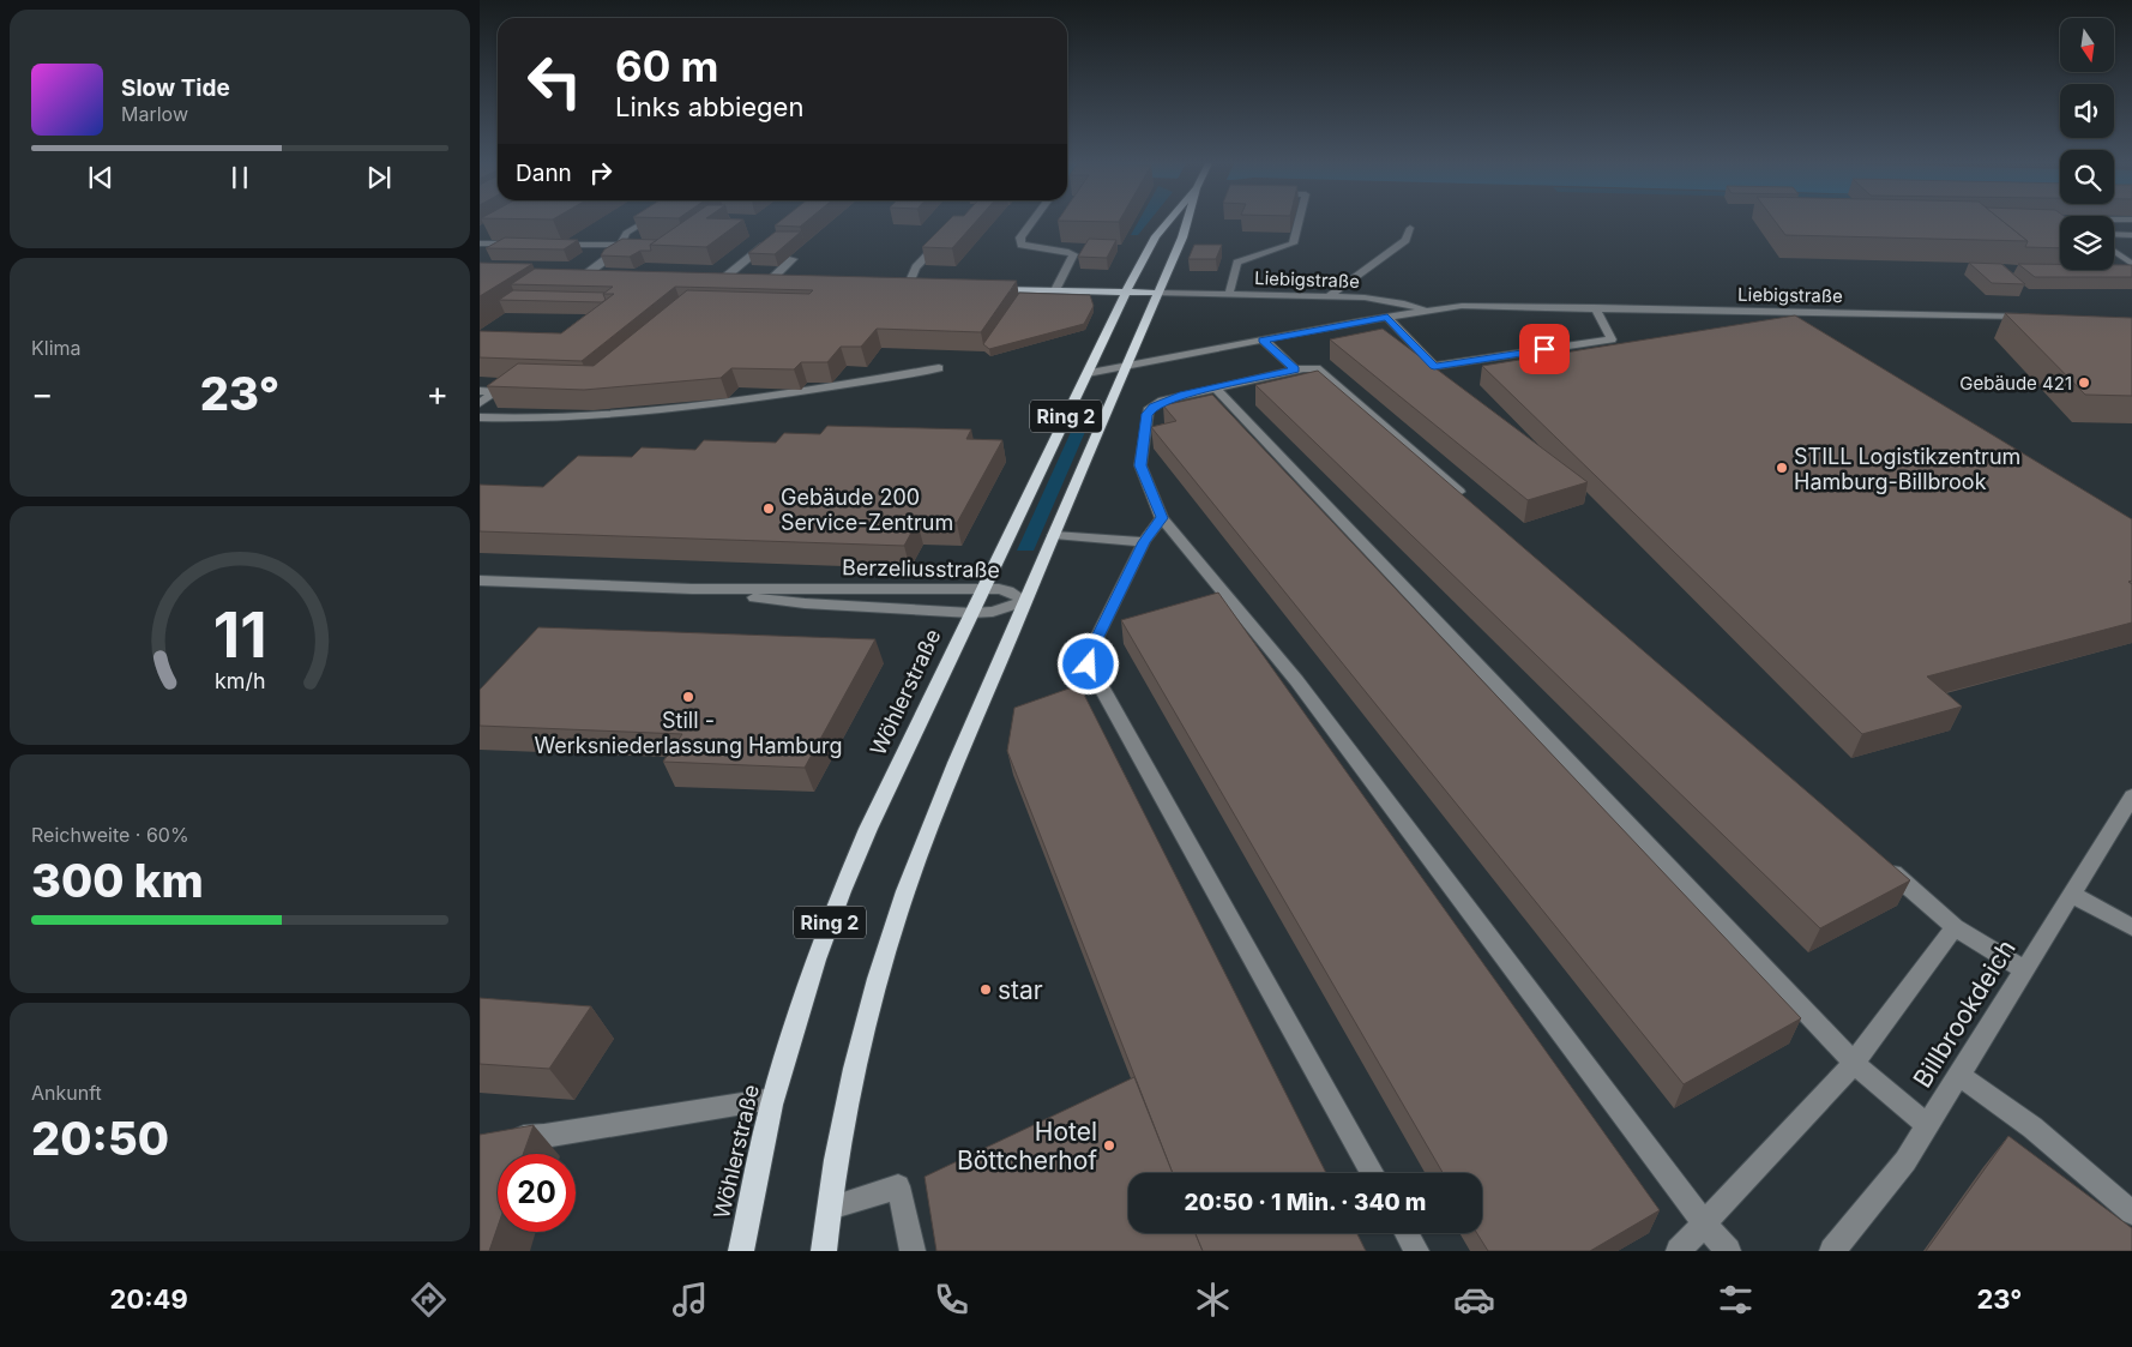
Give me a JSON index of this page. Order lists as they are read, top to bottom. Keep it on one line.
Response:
{"streets":{"main road":["Liebigstraße","Ring 2","Wöhlerstraße"],"street":["Berzeliusstraße","Billbrookdeich"]},"crossings":[["Liebigstraße","Wöhlerstraße"],["Berzeliusstraße","Wöhlerstraße"]],"places":["Gebäude 421","STILL Logistikzentrum Hamburg-Billbrook","Gebäude 200 Service-Zentrum","Still - Werksniederlassung Hamburg","star","Hotel Böttcherhof"],"north":"bottom","page":{"turn":["60 m","Links abbiegen"],"song":["Slow Tide","Marlow"],"then":"Dann","tile":["Klima",["Reichweite · 60%","300 km"],["Ankunft","20:50"]],"heat":["−","23°","+"],"limit":"20","trip":"20:50 · 1 Min. · 340 m","tabs":["20:49","23°"],"gauge":["11","km/h"]}}
